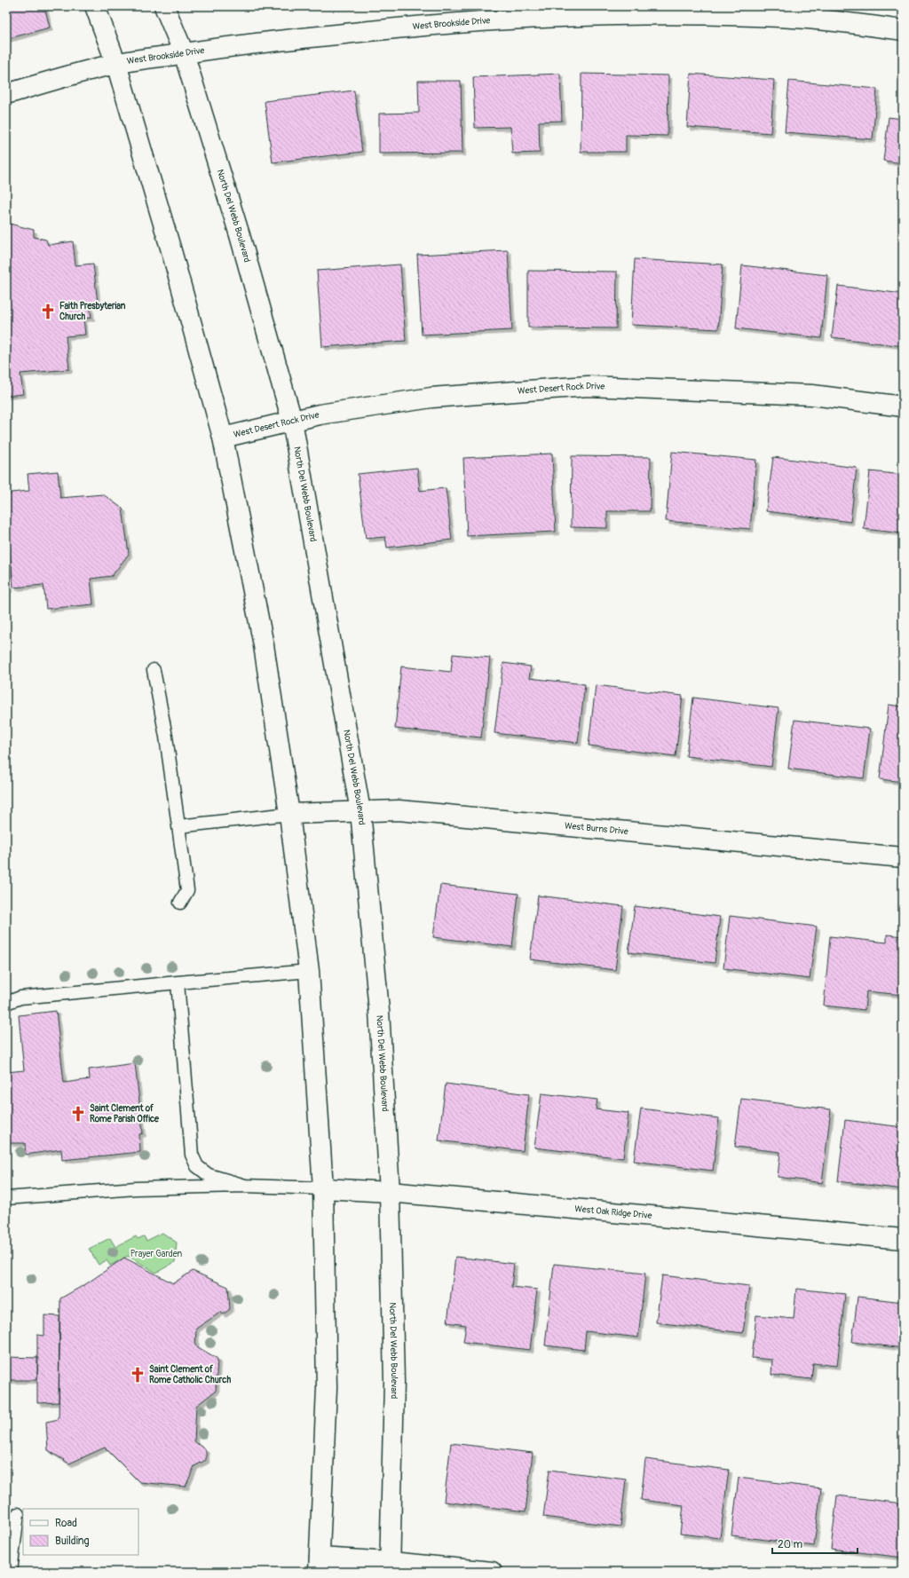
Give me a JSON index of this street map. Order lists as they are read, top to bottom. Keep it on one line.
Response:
{"streets":{"street":["West Brookside Drive","North Del Webb Boulevard","West Desert Rock Drive","West Burns Drive","West Oak Ridge Drive"]},"crossings":[["West Brookside Drive","North Del Webb Boulevard"],["North Del Webb Boulevard","West Desert Rock Drive"],["North Del Webb Boulevard","West Burns Drive"],["North Del Webb Boulevard","West Oak Ridge Drive"]],"parks":["Prayer Garden"],"places":{"church":["Faith Presbyterian Church","Saint Clement of Rome Parish Office","Saint Clement of Rome Catholic Church"]},"legend":["Road","Building"],"scale_bar":"20 m"}
